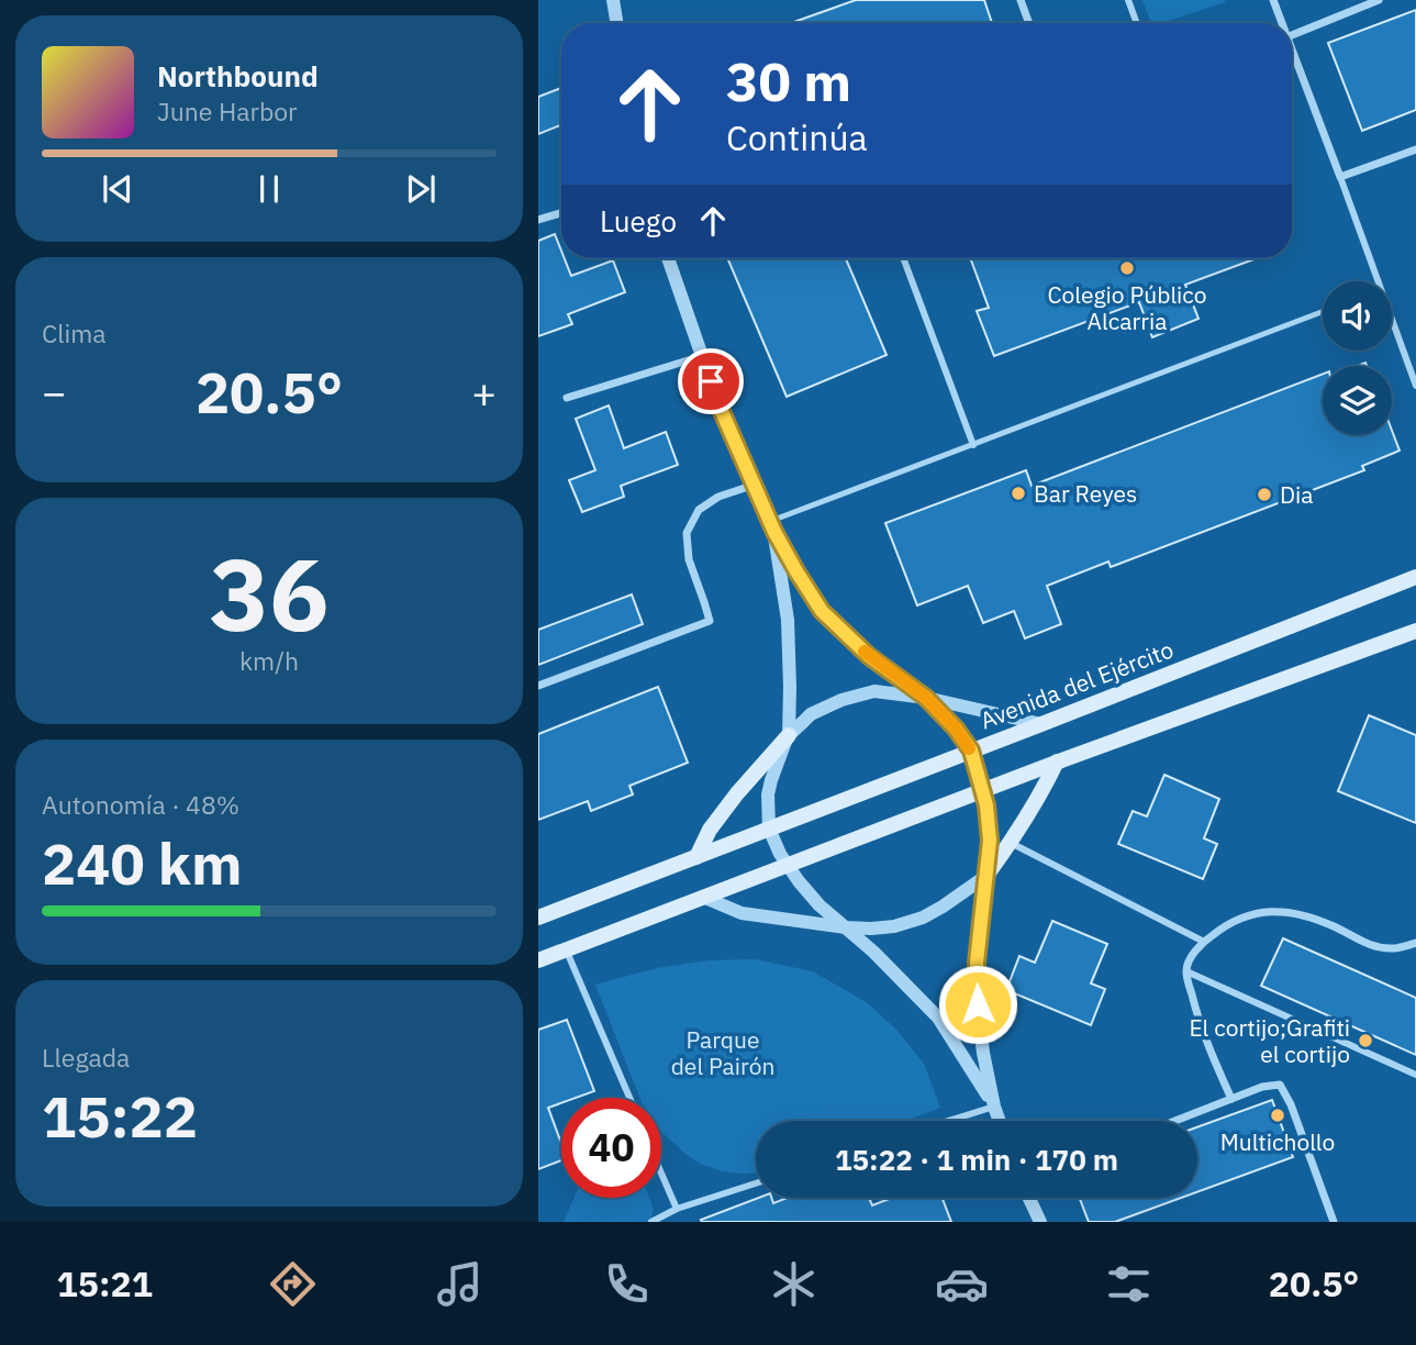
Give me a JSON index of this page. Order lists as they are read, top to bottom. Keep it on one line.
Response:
{"streets":{"main road":["Avenida del Ejército"]},"parks":["Parque del Pairón"],"places":["Colegio Público Alcarria","Bar Reyes","Dia","El cortijo;Grafiti el cortijo","Multichollo"],"page":{"turn":["30 m","Continúa"],"song":["Northbound","June Harbor"],"then":"Luego","tile":["Clima",["36","km/h"],["Autonomía · 48%","240 km"],["Llegada","15:22"]],"heat":["−","20.5°","+"],"limit":"40","trip":"15:22 · 1 min · 170 m","tabs":["15:21","20.5°"]}}
